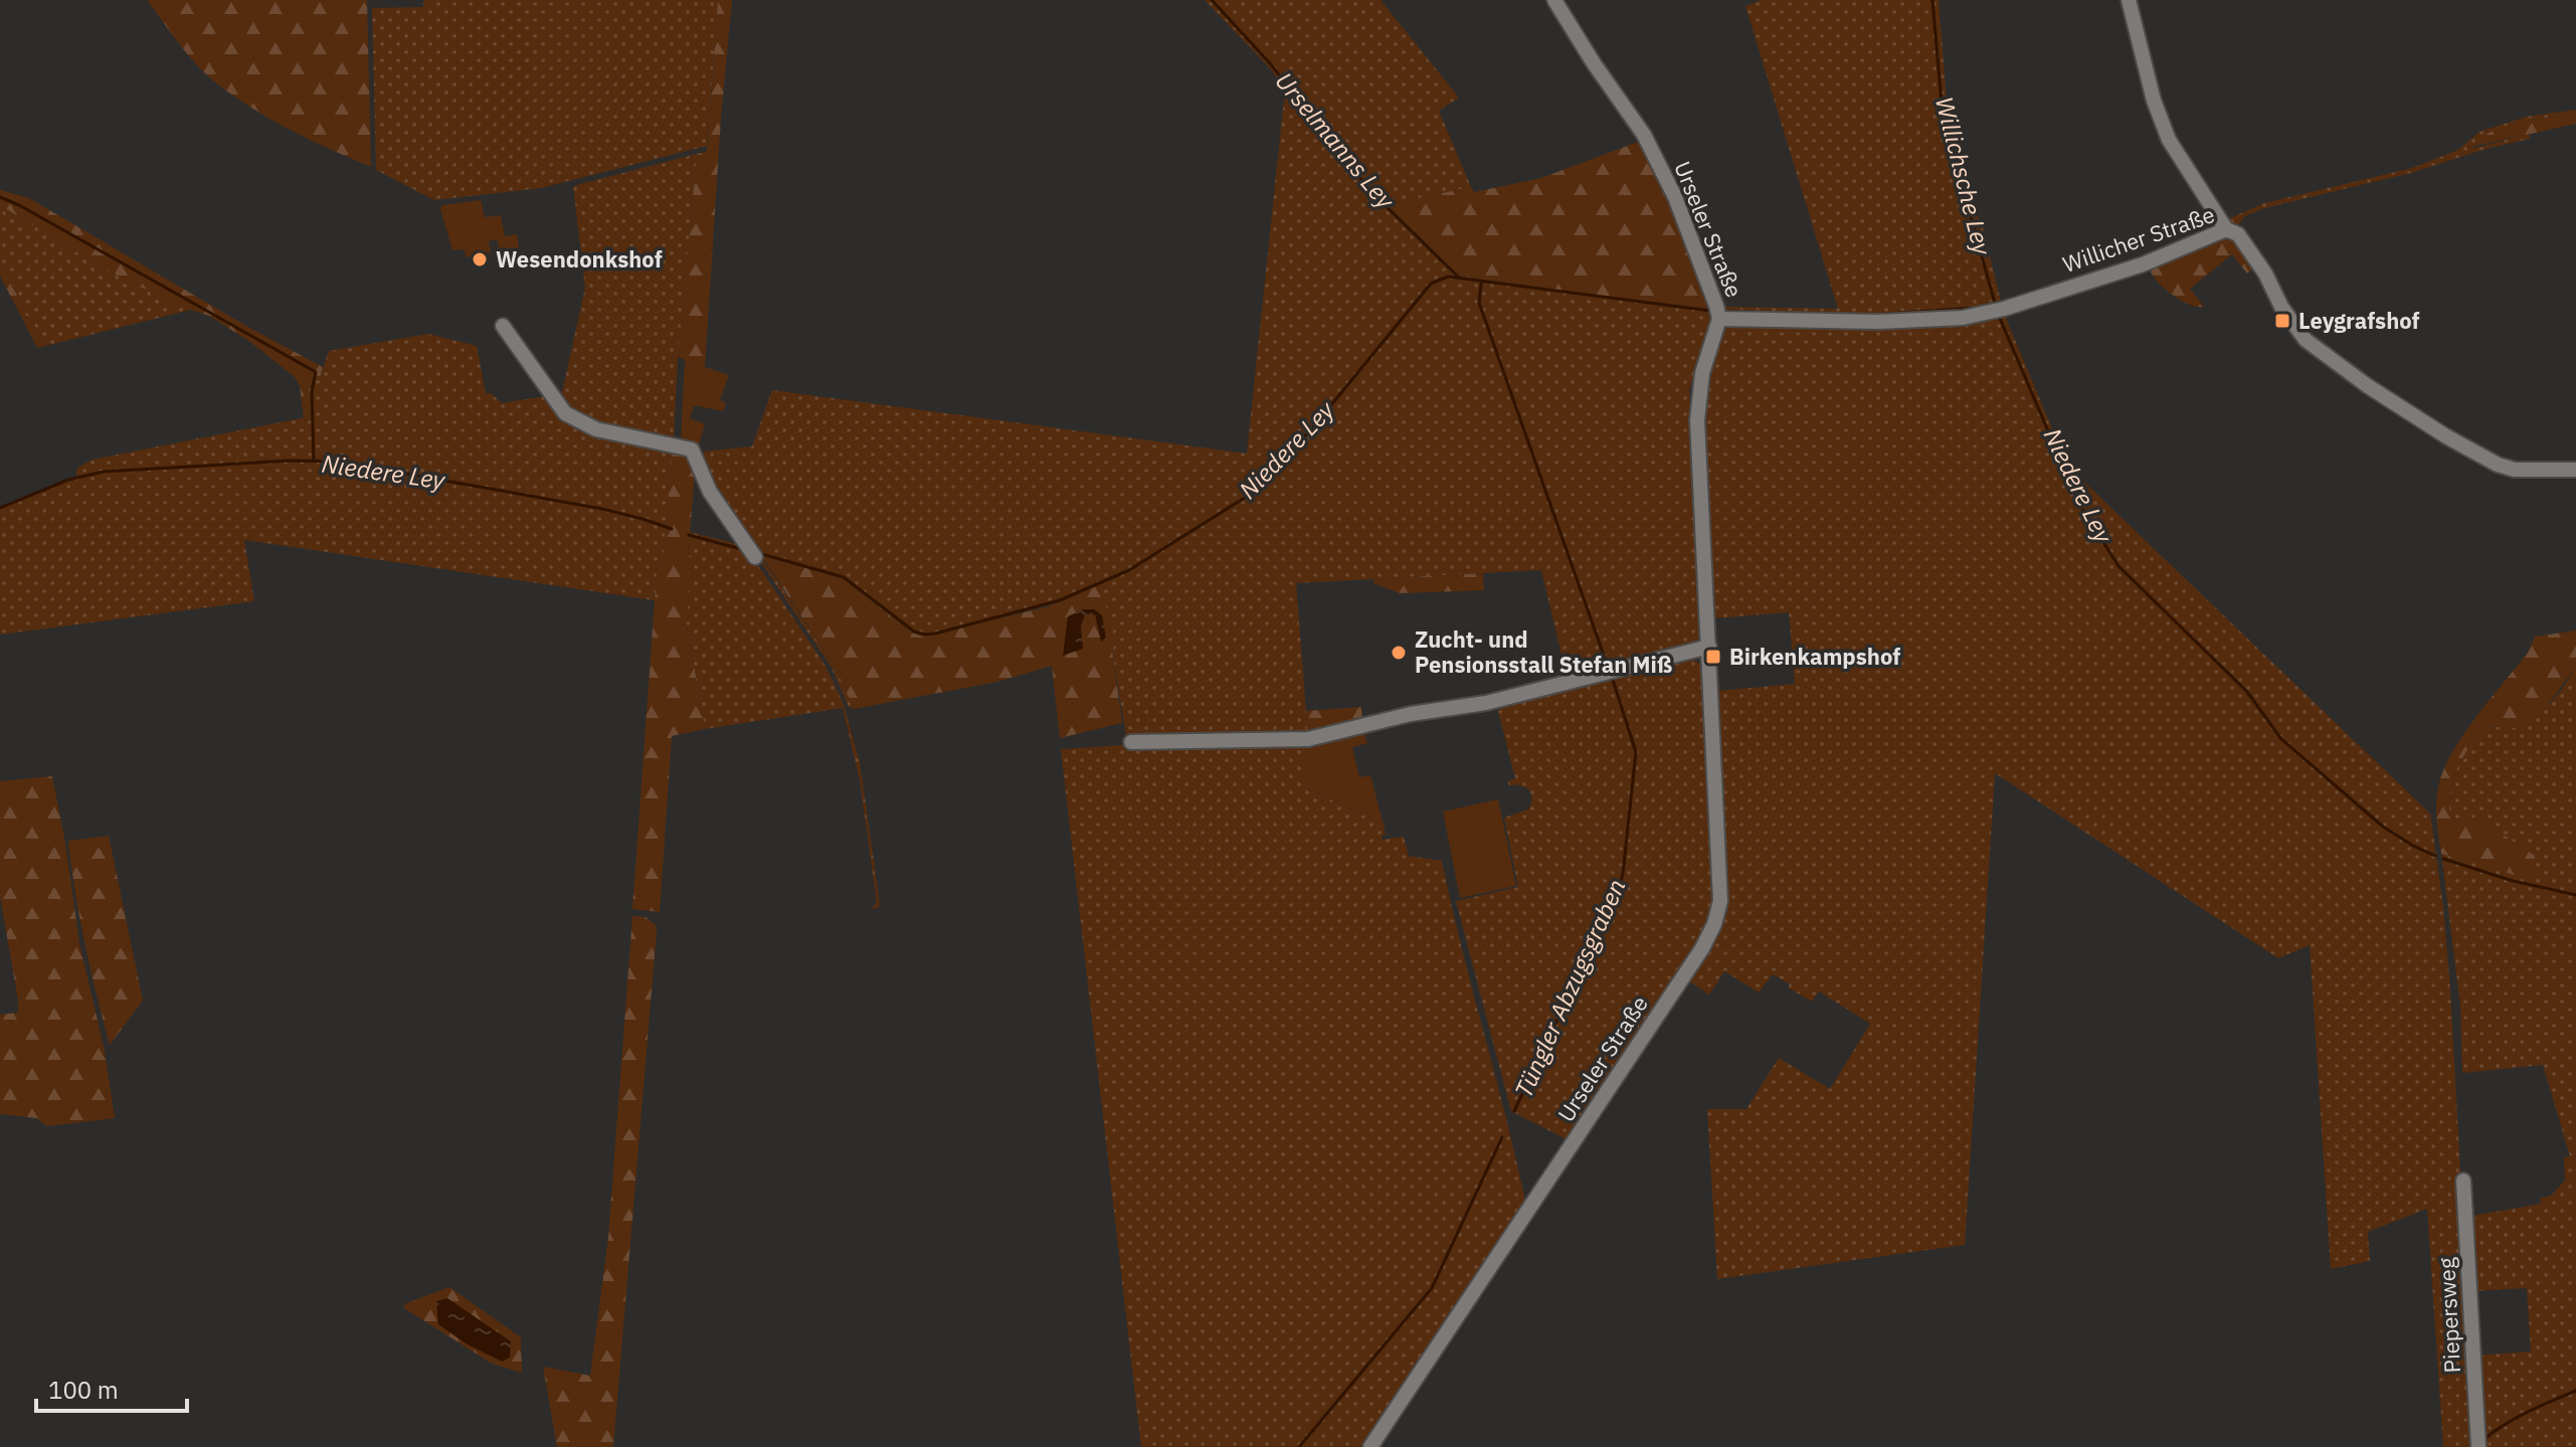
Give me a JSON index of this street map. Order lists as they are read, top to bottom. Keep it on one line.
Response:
{"streets":{"street":["Urseler Straße","Willicher Straße","Piepersweg"]},"crossings":[["Urseler Straße","Willicher Straße"]],"water":["Urselmanns Ley","Willichsche Ley","Niedere Ley","Tüngler Abzugsgraben"],"places":{"other":["Wesendonkshof","Zucht- und Pensionsstall Stefan Miß"],"transit":["Leygrafshof","Birkenkampshof"]},"scale_bar":"100 m"}
